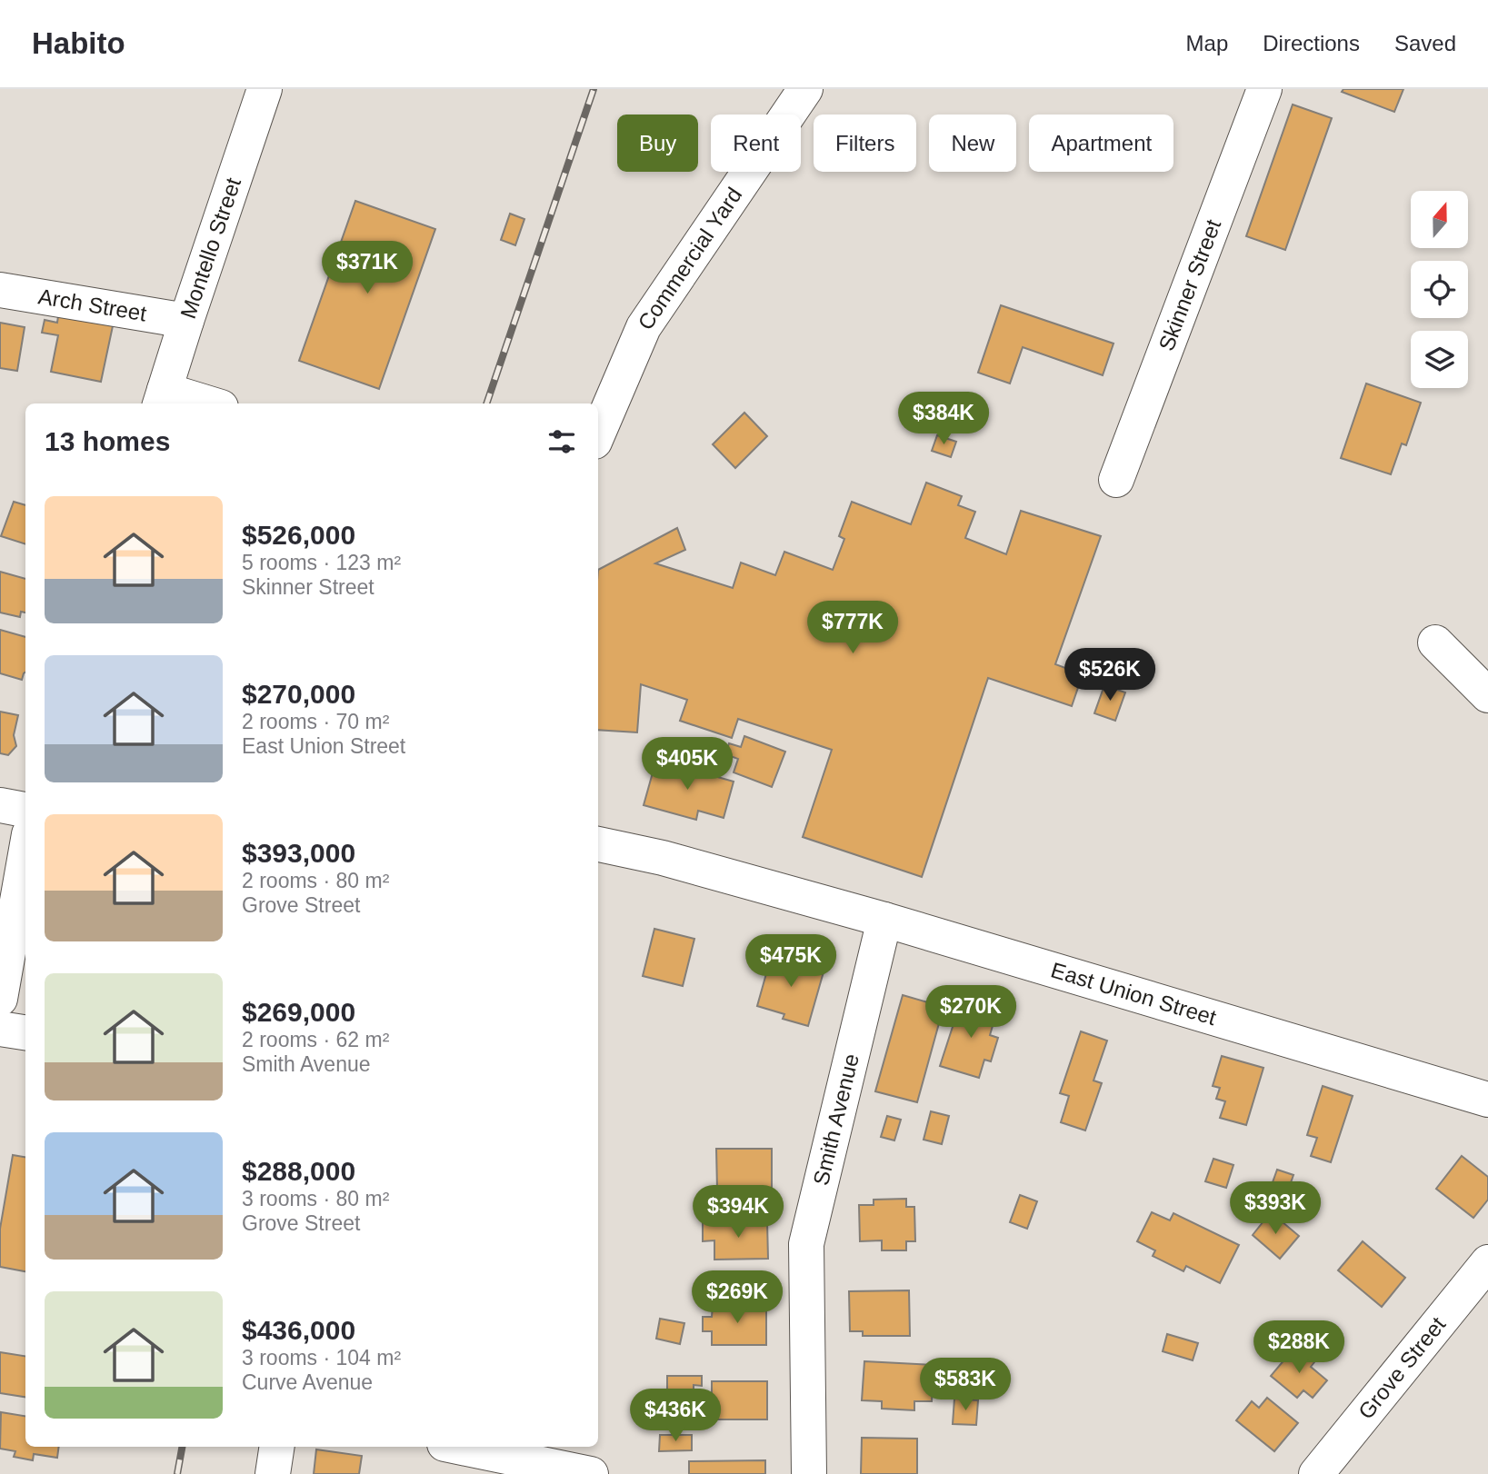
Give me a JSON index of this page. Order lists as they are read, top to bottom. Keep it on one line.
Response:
{"streets":{"street":["Montello Street","Commercial Yard","Skinner Street","Arch Street","East Union Street","Smith Avenue","Grove Street"]},"crossings":[["Montello Street","Arch Street"],["East Union Street","Smith Avenue"]],"north":"top","page":{"header":"Habito","nav":["Map","Directions","Saved"],"chip":["Buy","Rent","Filters","New","Apartment"],"price":["$371K","$384K","$777K","$526K","$405K","$475K","$270K","$393K","$394K","$269K","$288K","$583K","$436K"],"heading":"13 homes","list":[{"name":"$526,000","note":"5 rooms · 123 m² · Skinner Street"},{"name":"$270,000","note":"2 rooms · 70 m² · East Union Street"},{"name":"$393,000","note":"2 rooms · 80 m² · Grove Street"},{"name":"$269,000","note":"2 rooms · 62 m² · Smith Avenue"},{"name":"$288,000","note":"3 rooms · 80 m² · Grove Street"},{"name":"$436,000","note":"3 rooms · 104 m² · Curve Avenue"}]}}
